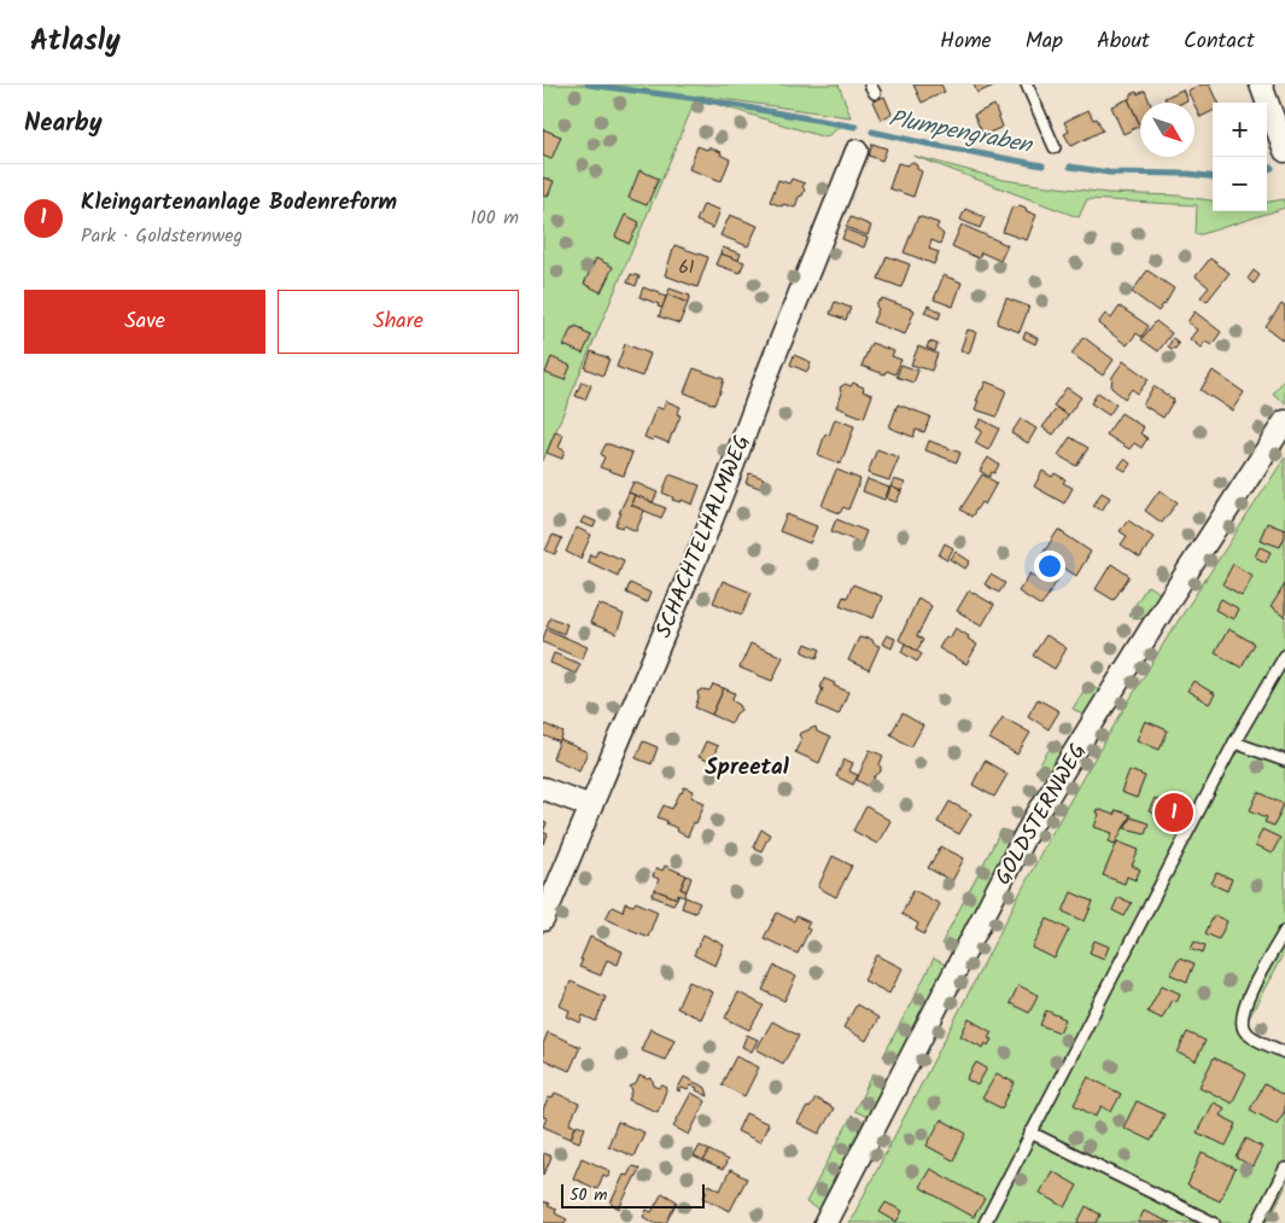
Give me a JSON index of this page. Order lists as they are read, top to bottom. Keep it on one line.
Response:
{"streets":{"street":["SCHACHTELHALMWEG","GOLDSTERNWEG"]},"districts":["Spreetal"],"water":["Plumpengraben"],"house_numbers":["61"],"scale_bar":"50 m","north":"bottom right","page":{"header":"Atlasly","nav":["Home","Map","About","Contact"],"heading":"Nearby","map_buttons":["+","−"],"list":[{"mark":"1","name":"Kleingartenanlage Bodenreform","note":"Park · Goldsternweg","value":"100 m"}],"buttons":["Save","Share"],"pins":"1","scale":"50 m"}}
